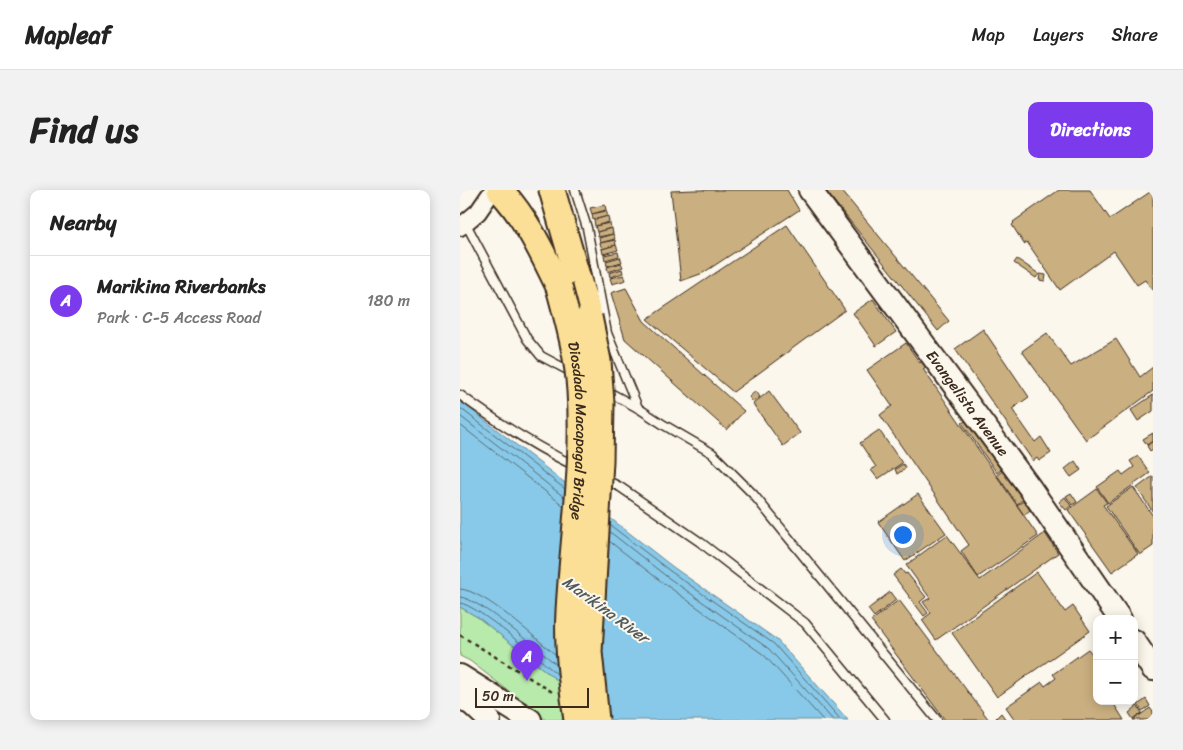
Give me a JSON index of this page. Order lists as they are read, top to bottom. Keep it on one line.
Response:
{"streets":{"main road":["Diosdado Macapagal Bridge"],"street":["Evangelista Avenue"]},"water":["Marikina River"],"scale_bar":"50 m","page":{"header":"Mapleaf","nav":["Map","Layers","Share"],"title":"Find us","buttons":"Directions","heading":"Nearby","list":[{"mark":"A","name":"Marikina Riverbanks","note":"Park · C-5 Access Road","value":"180 m"}],"map_buttons":["+","−"],"pins":"A","scale":"50 m"}}
